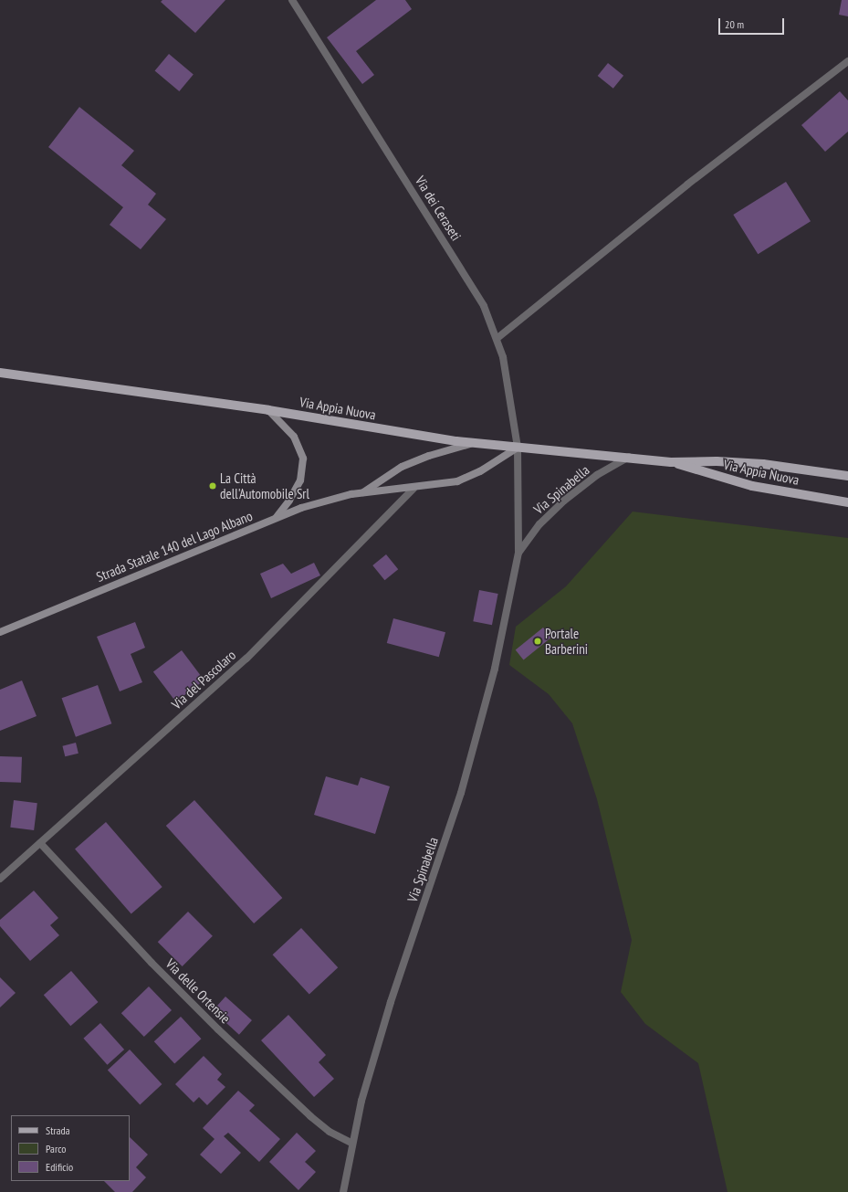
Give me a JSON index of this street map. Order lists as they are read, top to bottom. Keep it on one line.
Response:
{"streets":{"main road":["Via Appia Nuova","Strada Statale 140 del Lago Albano"],"street":["Via dei Ceraseti","Via Spinabella","Via del Pascolaro","Via delle Ortensie"]},"crossings":[["Via dei Ceraseti","Via Appia Nuova"],["Via dei Ceraseti","Via Spinabella"],["Via dei Ceraseti","Strada Statale 140 del Lago Albano"],["Via Appia Nuova","Via Spinabella"],["Via Appia Nuova","Strada Statale 140 del Lago Albano"],["Via Spinabella","Strada Statale 140 del Lago Albano"],["Via Spinabella","Via delle Ortensie"],["Strada Statale 140 del Lago Albano","Via del Pascolaro"],["Via del Pascolaro","Via delle Ortensie"]],"places":["La Città dell'Automobile Srl","Portale Barberini"],"legend":["Strada","Parco","Edificio"],"scale_bar":"20 m"}
